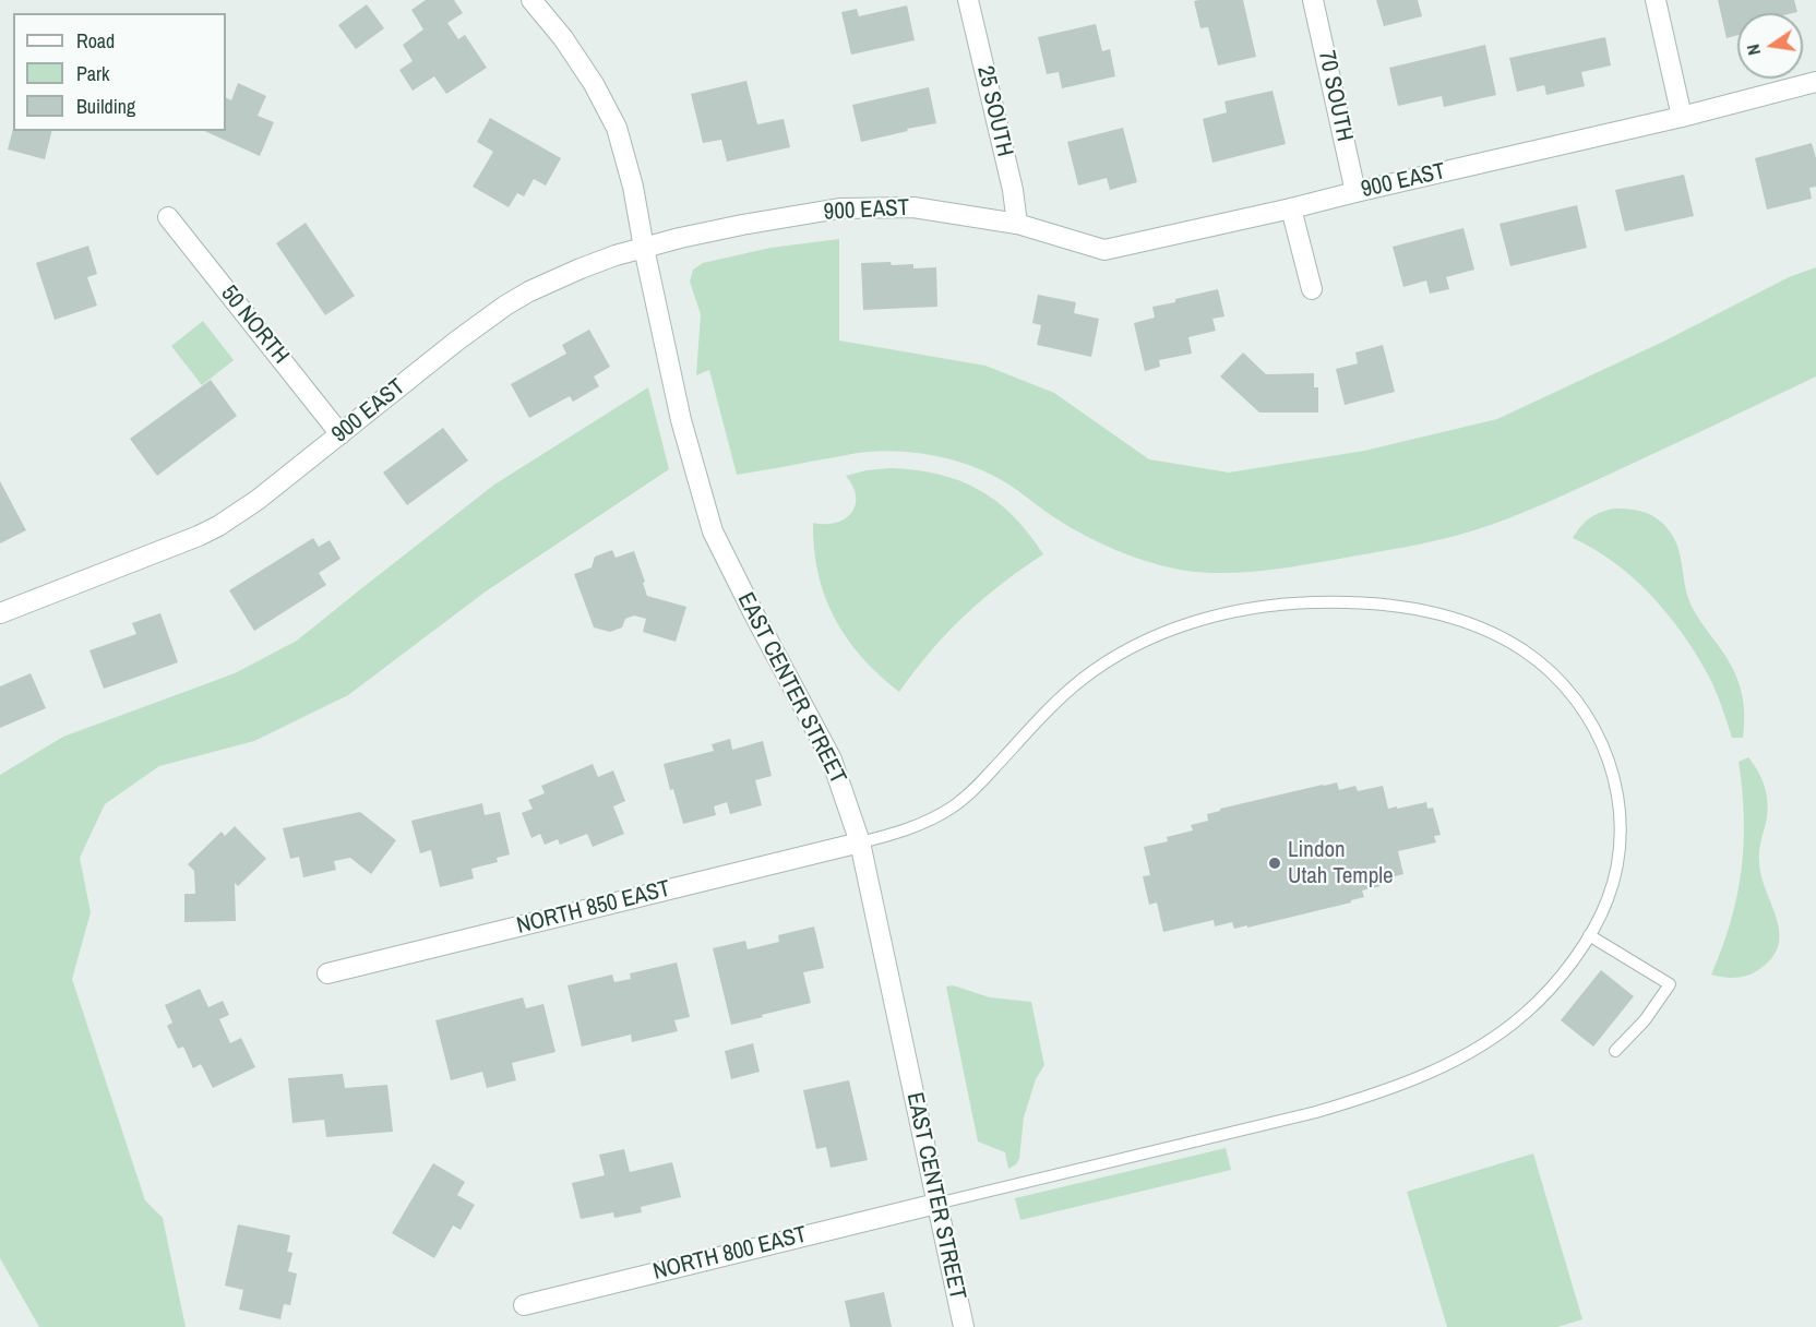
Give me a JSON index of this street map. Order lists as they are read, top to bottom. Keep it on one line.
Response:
{"streets":{"street":["70 SOUTH","25 SOUTH","900 EAST","50 NORTH","EAST CENTER STREET","NORTH 850 EAST","NORTH 800 EAST"]},"crossings":[["70 SOUTH","900 EAST"],["25 SOUTH","900 EAST"],["900 EAST","50 NORTH"],["900 EAST","EAST CENTER STREET"],["EAST CENTER STREET","NORTH 850 EAST"],["EAST CENTER STREET","NORTH 800 EAST"]],"places":["Lindon Utah Temple"],"legend":["Road","Park","Building"],"north":"left"}
